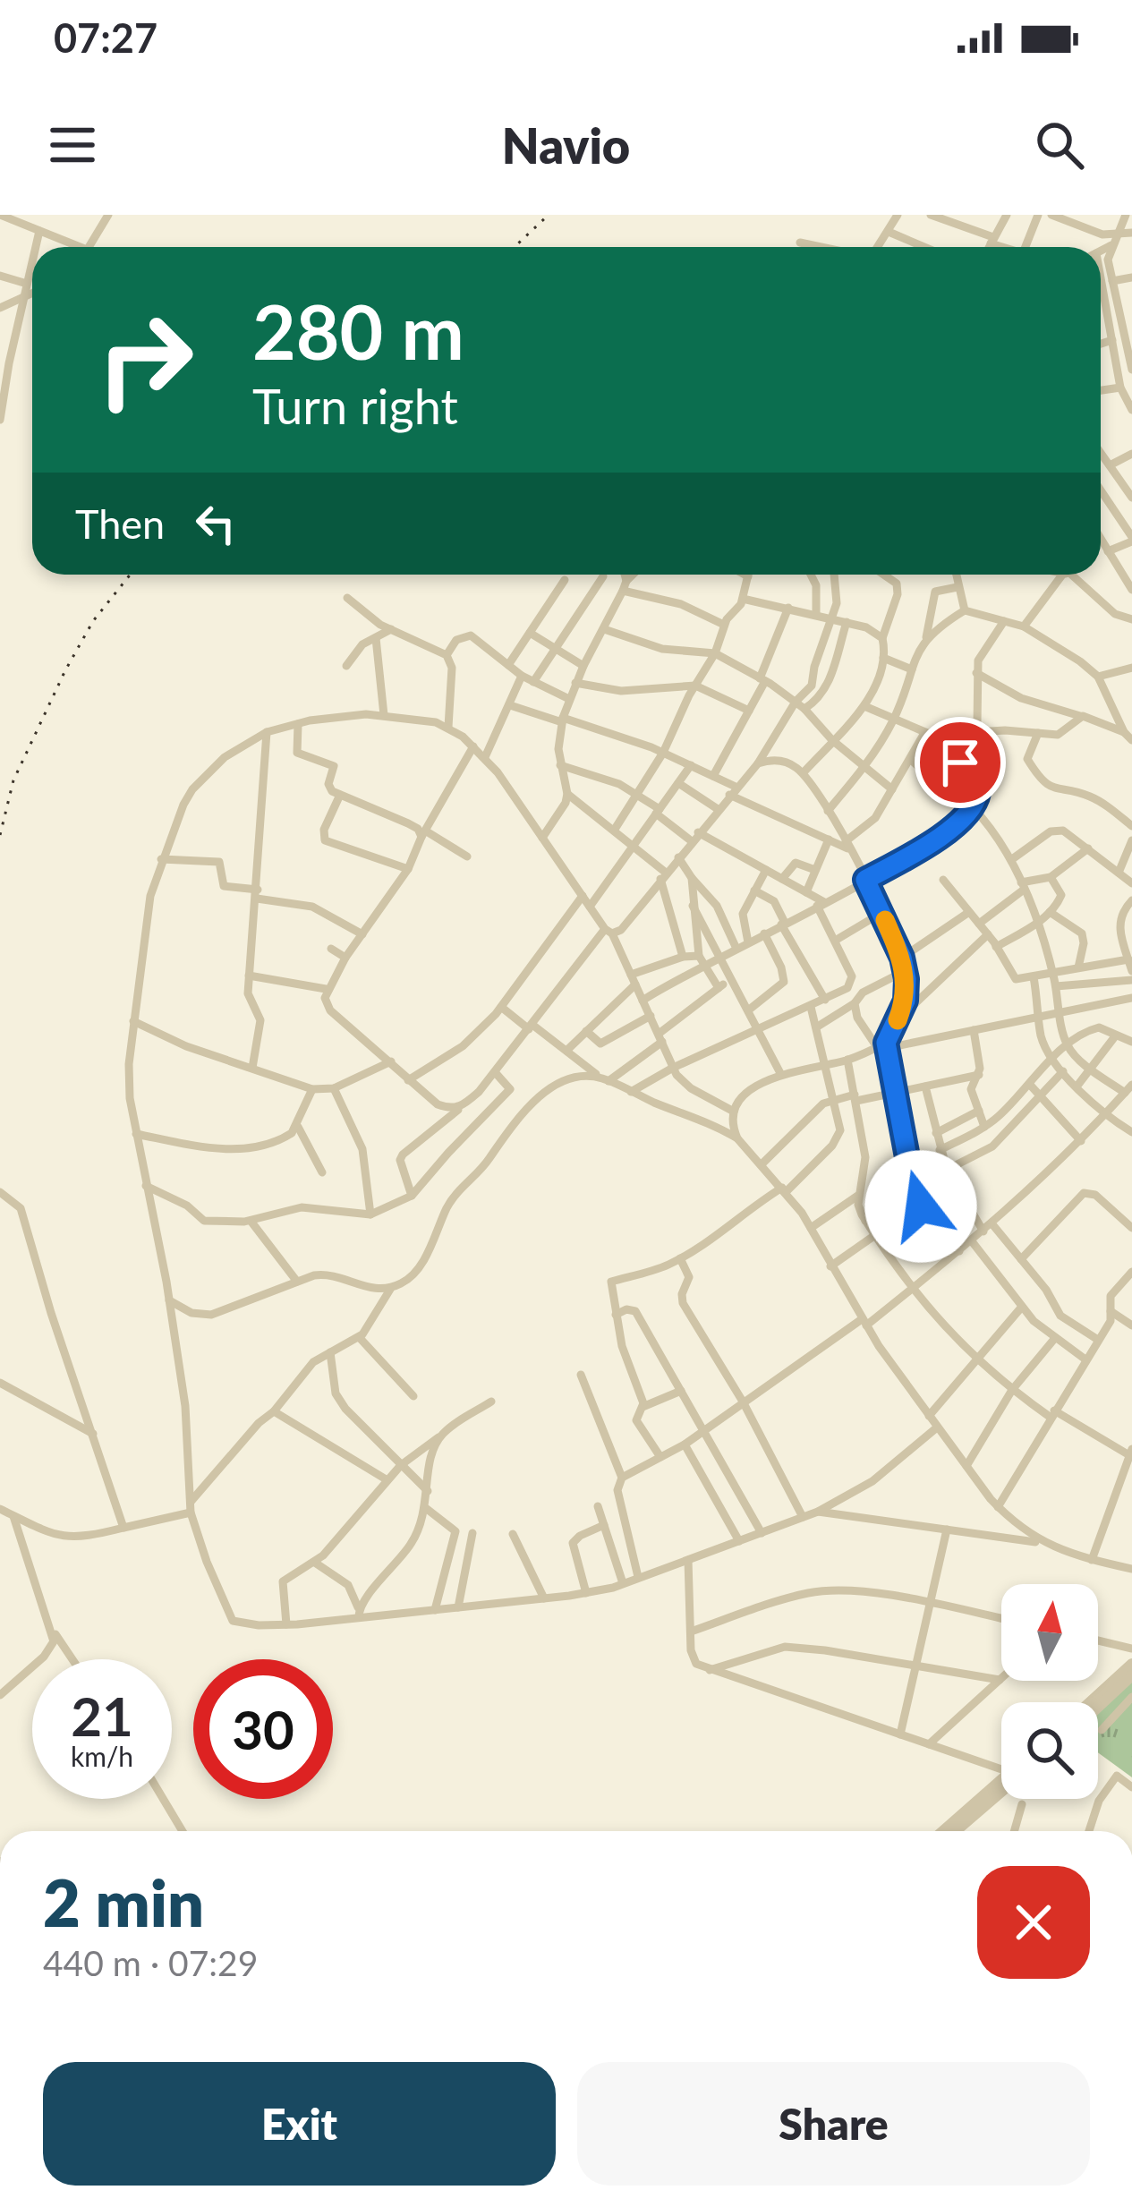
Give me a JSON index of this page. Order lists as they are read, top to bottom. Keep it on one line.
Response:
{"north":"top","page":{"status":"07:27","header":"Navio","turn":["280 m","Turn right"],"then":"Then","speed":"21 km/h","limit":"30","heading":["2 min","440 m · 07:29"],"buttons":["Exit","Share"]}}
